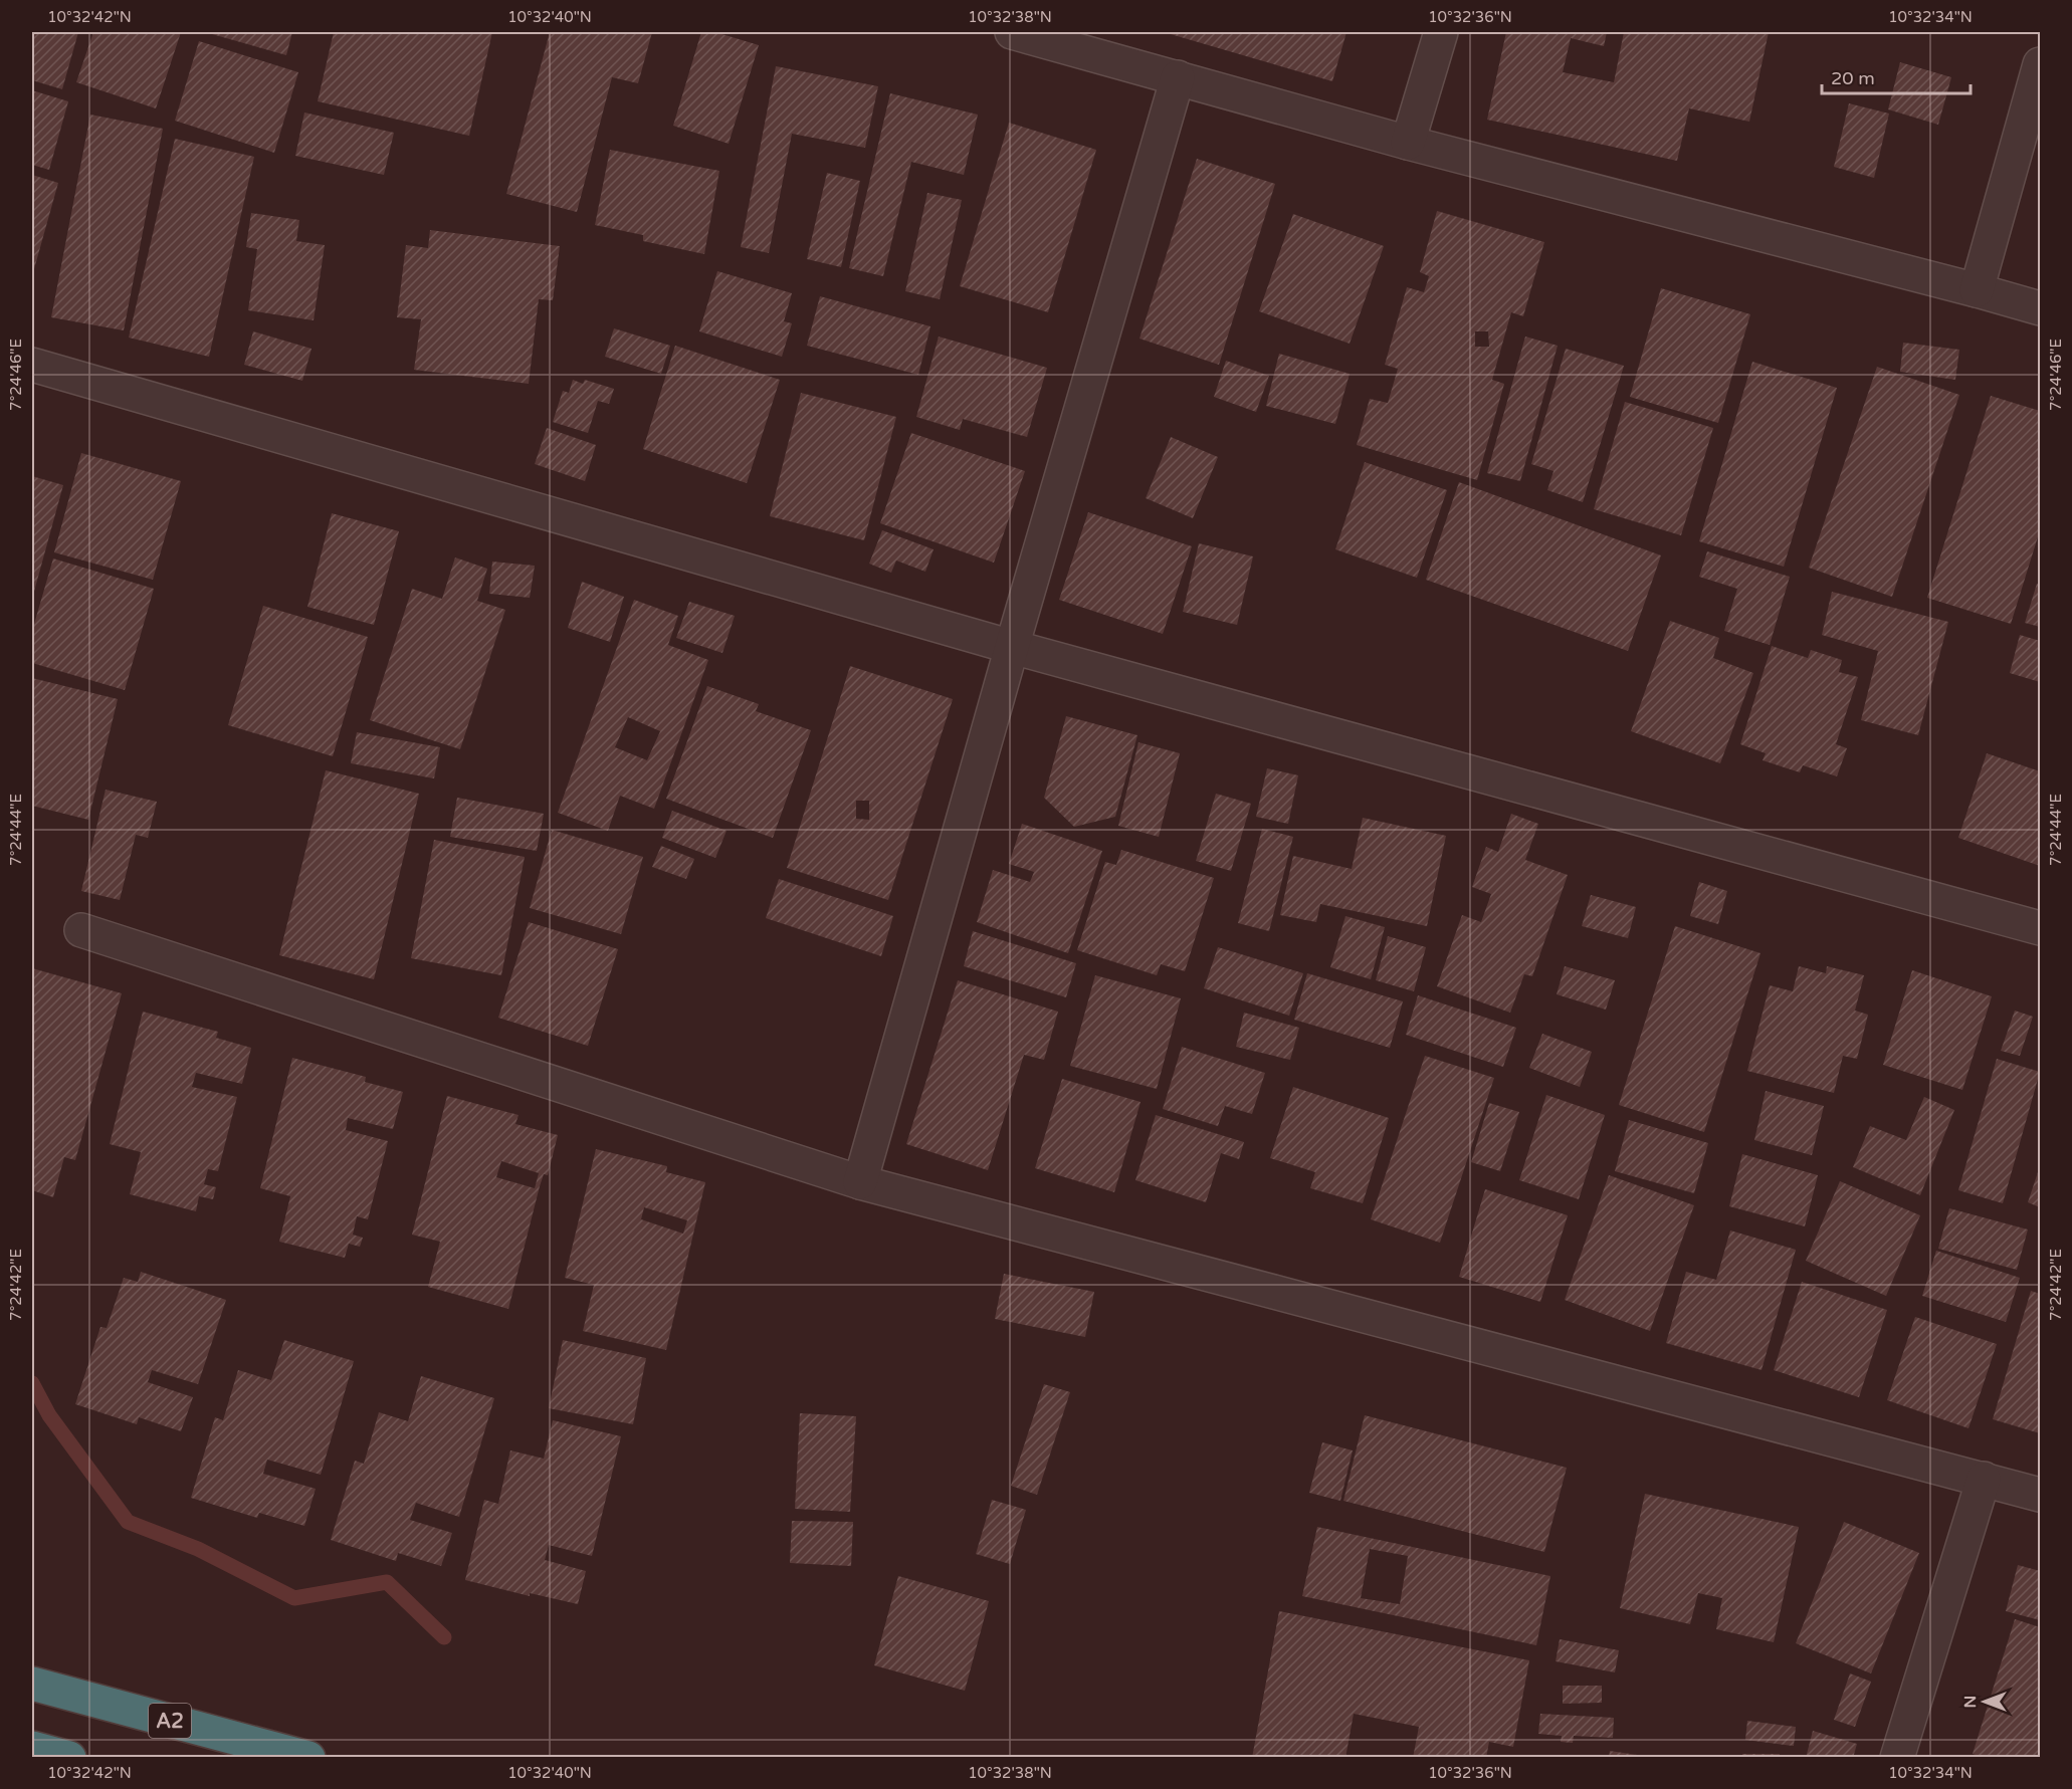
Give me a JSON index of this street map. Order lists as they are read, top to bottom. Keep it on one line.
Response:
{"streets":{"highway":["A2"]},"scale_bar":"20 m","north":"left","coordinates":["10°32'42\"N","10°32'40\"N","10°32'38\"N","10°32'36\"N","10°32'34\"N","7°24'46\"E","7°24'44\"E","7°24'42\"E"]}
